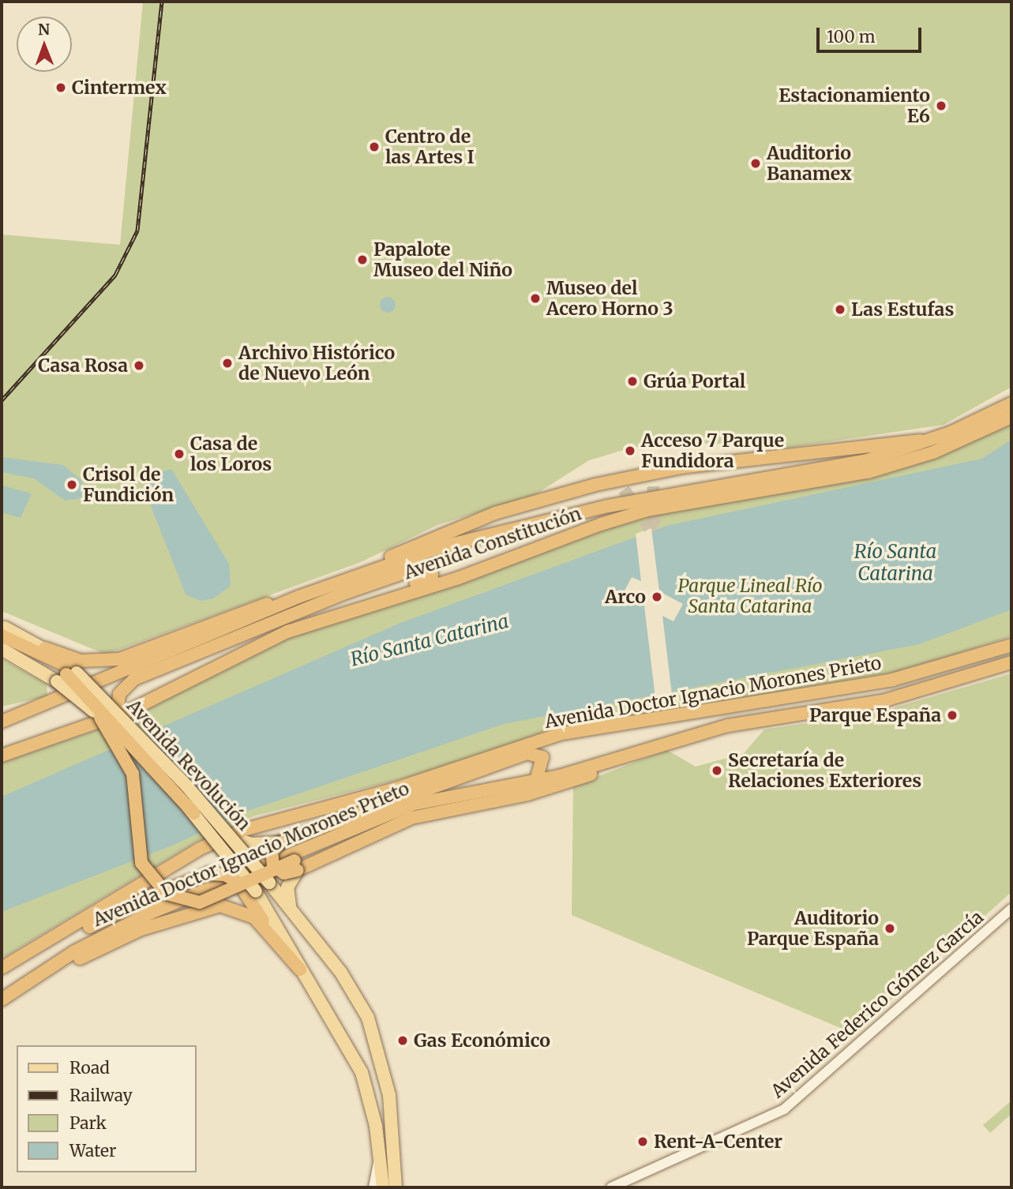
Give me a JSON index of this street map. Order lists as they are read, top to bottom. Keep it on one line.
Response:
{"streets":{"highway":["Avenida Constitución","Avenida Doctor Ignacio Morones Prieto"],"main road":["Avenida Revolución"],"street":["Avenida Federico Gómez García"]},"water":["Río Santa Catarina"],"parks":["Parque Lineal Río Santa Catarina"],"places":["Cintermex","Estacionamiento E6","Centro de las Artes I","Auditorio Banamex","Papalote Museo del Niño","Museo del Acero Horno 3","Las Estufas","Archivo Histórico de Nuevo León","Casa Rosa","Grúa Portal","Acceso 7 Parque Fundidora","Casa de los Loros","Crisol de Fundición","Arco","Parque España","Secretaría de Relaciones Exteriores","Auditorio Parque España","Gas Económico","Rent-A-Center"],"legend":["Road","Railway","Park","Water"],"scale_bar":"100 m","north":"top"}
